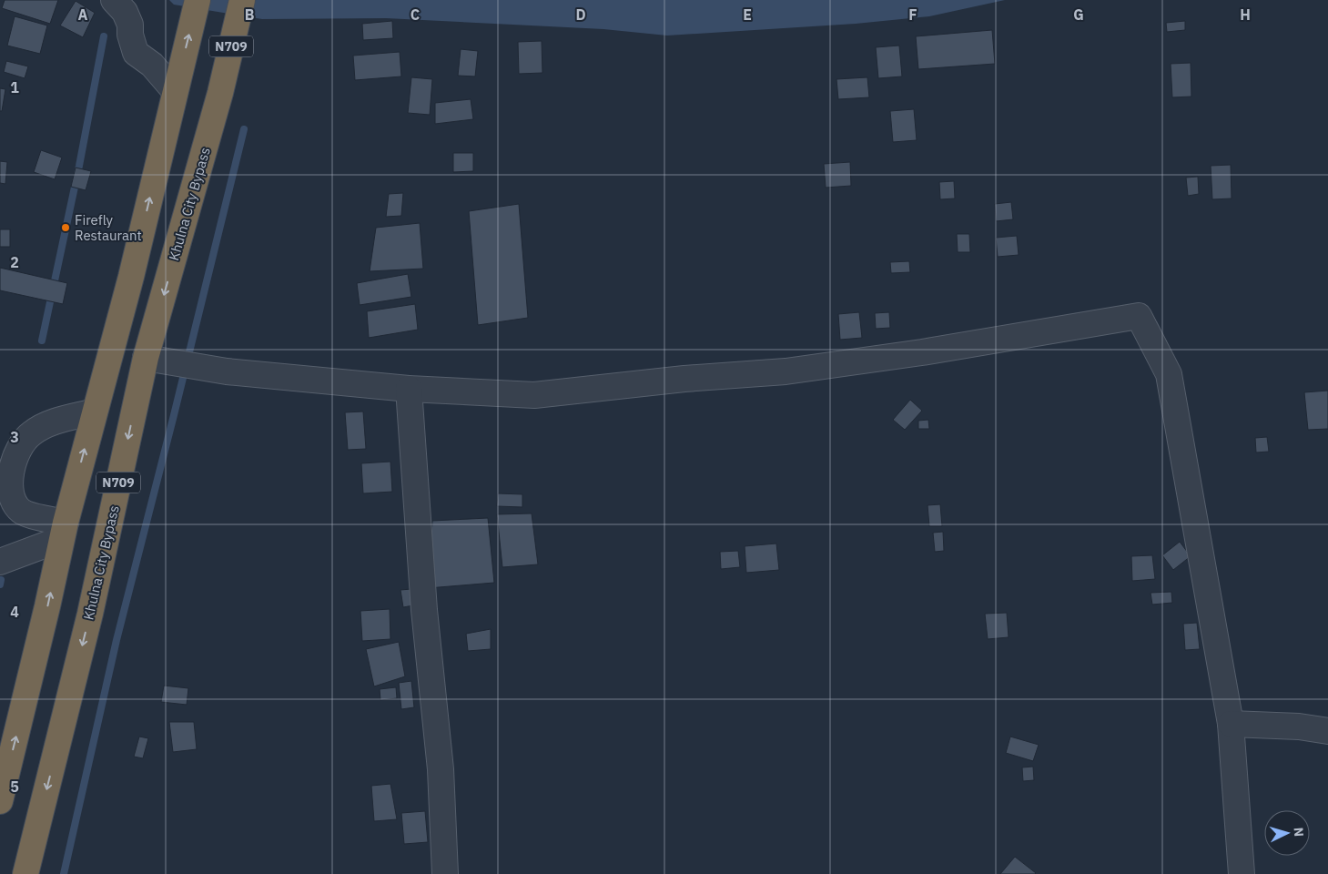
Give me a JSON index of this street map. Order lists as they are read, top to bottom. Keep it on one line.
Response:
{"streets":{"highway":["N709","Khulna City Bypass"]},"places":["Firefly Restaurant"],"north":"right","grid":{"columns":["A","B","C","D","E","F","G","H"],"rows":["1","2","3","4","5"]}}
